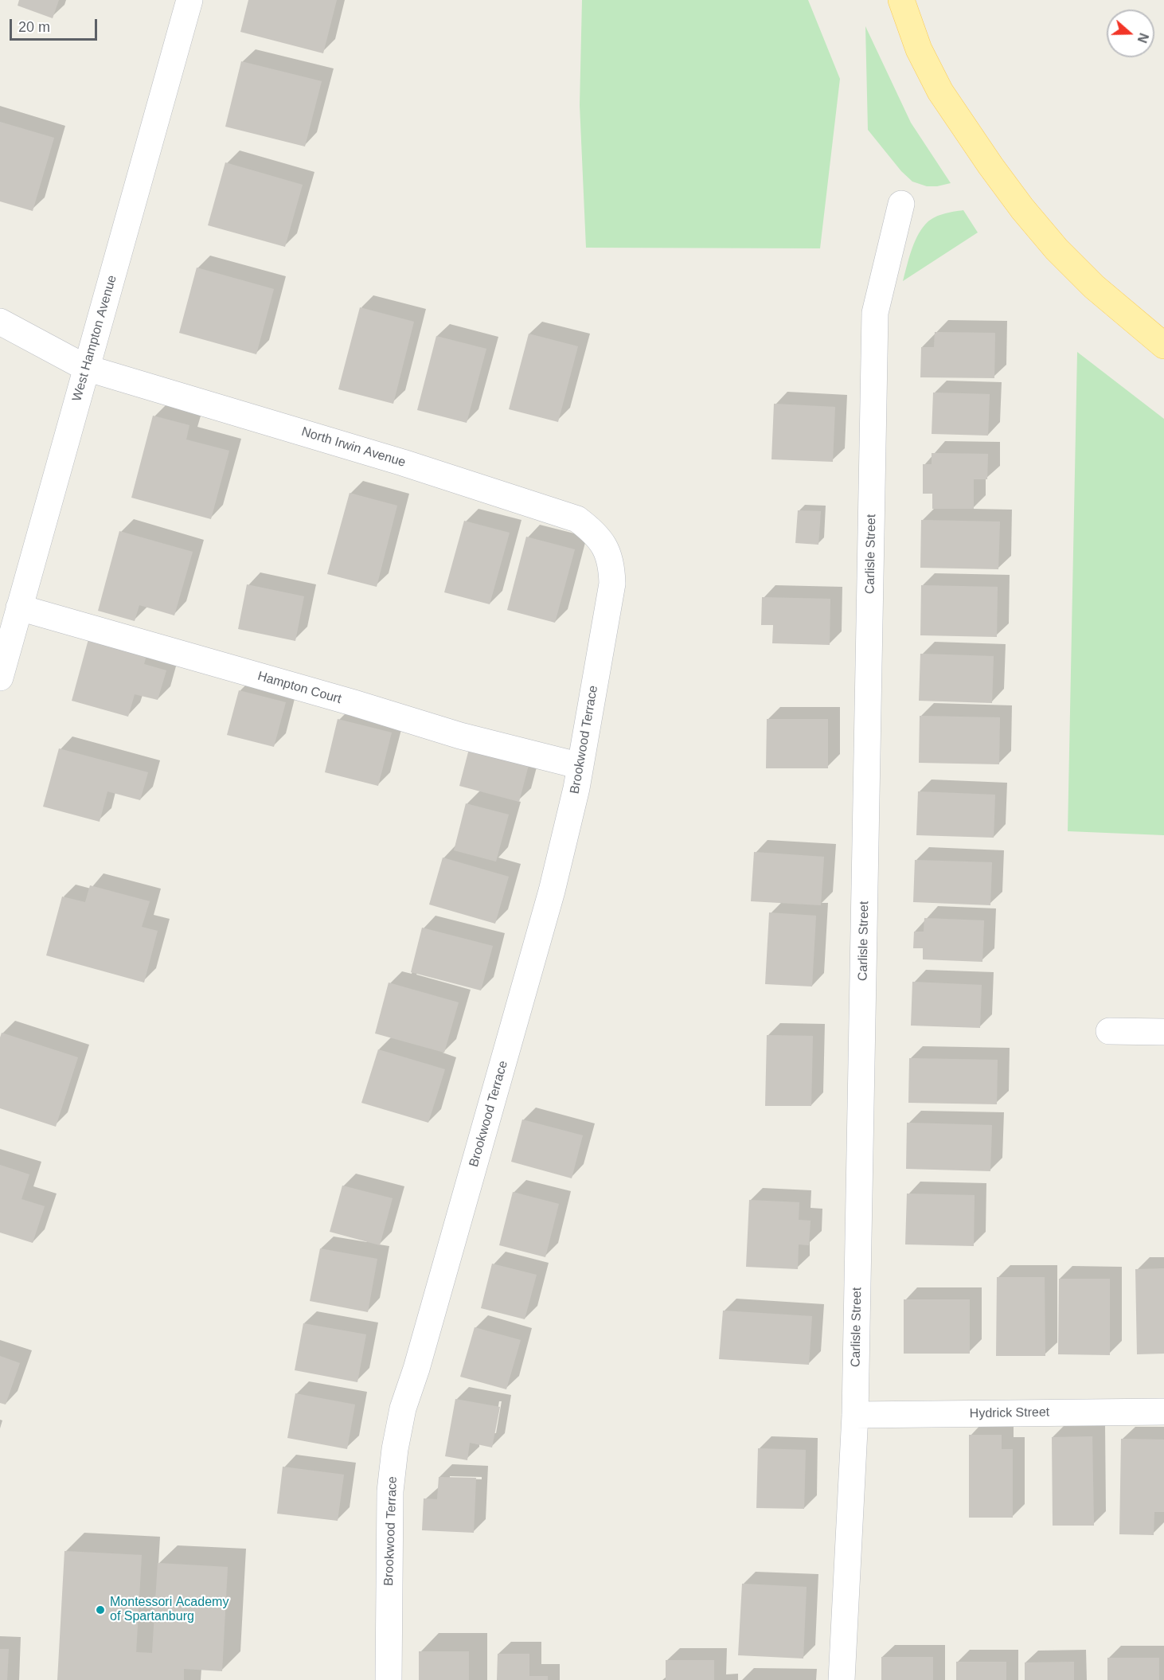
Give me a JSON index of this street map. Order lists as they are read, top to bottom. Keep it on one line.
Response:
{"streets":{"street":["West Hampton Avenue","North Irwin Avenue","Carlisle Street","Hampton Court","Brookwood Terrace","Hydrick Street"]},"crossings":[["West Hampton Avenue","North Irwin Avenue"],["West Hampton Avenue","Hampton Court"],["North Irwin Avenue","Brookwood Terrace"],["Carlisle Street","Hydrick Street"],["Hampton Court","Brookwood Terrace"]],"places":["Montessori Academy of Spartanburg"],"scale_bar":"20 m","north":"right"}
